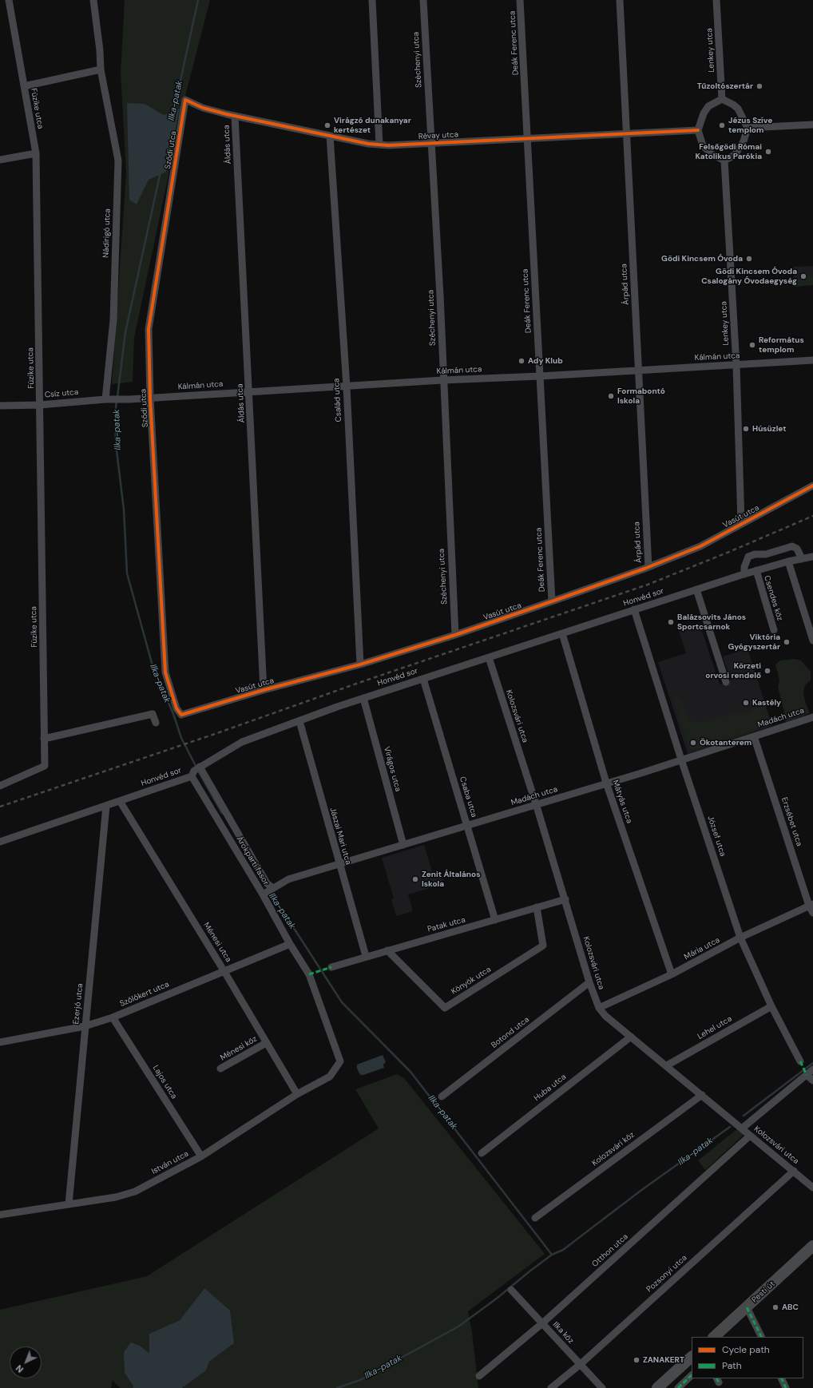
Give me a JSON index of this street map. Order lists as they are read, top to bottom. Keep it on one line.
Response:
{"streets":{"main road":["Pesti út"],"street":["Deák Ferenc utca","Lenkey utca","Széchenyi utca","Füzike utca","Révay utca","Áldás utca","Sződi utca","Nádirigó utca","Árpád utca","Kálmán utca","Csíz utca","Család utca","Vasút utca","Honvéd sor","Csendes köz","Kolozsvári utca","Madách utca","Virágos utca","Csaba utca","Mátyás utca","Erzsébet utca","Jászai Mari utca","József utca","Árokparti fasor","Patak utca","Ménesi utca","Mária utca","Könyök utca","Szőlőkert utca","Ezerjó utca","Lehel utca","Botond utca","Ménesi köz","Lajos utca","Huba utca","Kolozsvári köz","István utca","Otthon utca","Pozsonyi utca","Ilka köz"]},"crossings":[["Deák Ferenc utca","Révay utca"],["Deák Ferenc utca","Kálmán utca"],["Deák Ferenc utca","Vasút utca"],["Lenkey utca","Révay utca"],["Lenkey utca","Kálmán utca"],["Lenkey utca","Vasút utca"],["Széchenyi utca","Révay utca"],["Széchenyi utca","Kálmán utca"],["Széchenyi utca","Vasút utca"],["Füzike utca","Csíz utca"],["Révay utca","Áldás utca"],["Révay utca","Sződi utca"],["Révay utca","Árpád utca"],["Révay utca","Család utca"],["Áldás utca","Kálmán utca"],["Áldás utca","Vasút utca"],["Sződi utca","Kálmán utca"],["Sződi utca","Vasút utca"],["Nádirigó utca","Kálmán utca"],["Nádirigó utca","Csíz utca"],["Árpád utca","Kálmán utca"],["Árpád utca","Vasút utca"],["Kálmán utca","Csíz utca"],["Kálmán utca","Család utca"],["Család utca","Vasút utca"],["Honvéd sor","Csendes köz"],["Honvéd sor","Kolozsvári utca"],["Honvéd sor","Virágos utca"],["Honvéd sor","Csaba utca"],["Honvéd sor","Mátyás utca"],["Honvéd sor","Jászai Mari utca"],["Honvéd sor","József utca"],["Honvéd sor","Árokparti fasor"],["Honvéd sor","Ménesi utca"],["Honvéd sor","Ezerjó utca"],["Kolozsvári utca","Madách utca"],["Kolozsvári utca","Patak utca"],["Kolozsvári utca","Mária utca"],["Kolozsvári utca","Lehel utca"],["Kolozsvári utca","Botond utca"],["Kolozsvári utca","Huba utca"],["Kolozsvári utca","Kolozsvári köz"],["Kolozsvári utca","Otthon utca"],["Kolozsvári utca","Pozsonyi utca"],["Madách utca","Virágos utca"],["Madách utca","Csaba utca"],["Madách utca","Mátyás utca"],["Madách utca","Erzsébet utca"],["Madách utca","Jászai Mari utca"],["Madách utca","József utca"],["Madách utca","Árokparti fasor"],["Csaba utca","Patak utca"],["Mátyás utca","Mária utca"],["Erzsébet utca","Mária utca"],["Jászai Mari utca","Patak utca"],["József utca","Mária utca"],["József utca","Lehel utca"],["Árokparti fasor","Szőlőkert utca"],["Árokparti fasor","István utca"],["Patak utca","Könyök utca"],["Ménesi utca","Szőlőkert utca"],["Ménesi utca","Ménesi köz"],["Ménesi utca","István utca"],["Szőlőkert utca","Ezerjó utca"],["Szőlőkert utca","Lajos utca"],["Ezerjó utca","István utca"],["Lajos utca","István utca"],["Otthon utca","Ilka köz"],["Pozsonyi utca","Ilka köz"]],"water":["Ilka-patak"],"places":["Tűzoltószertár","Virágzó dunakanyar kertészet","Jézus Szíve templom","Felsőgödi Római Katolikus Parókia","Gödi Kincsem Óvoda","Gödi Kincsem Óvoda Csalogány Óvodaegység","Református templom","Ady Klub","Formabontó Iskola","Húsüzlet","Balázsovits János Sportcsarnok","Viktória Gyógyszertár","Körzeti orvosi rendelő","Kastély","Ökotanterem","Zenit Általános Iskola","ABC","ZANAKERT"],"legend":["Cycle path","Path"],"north":"bottom left"}
